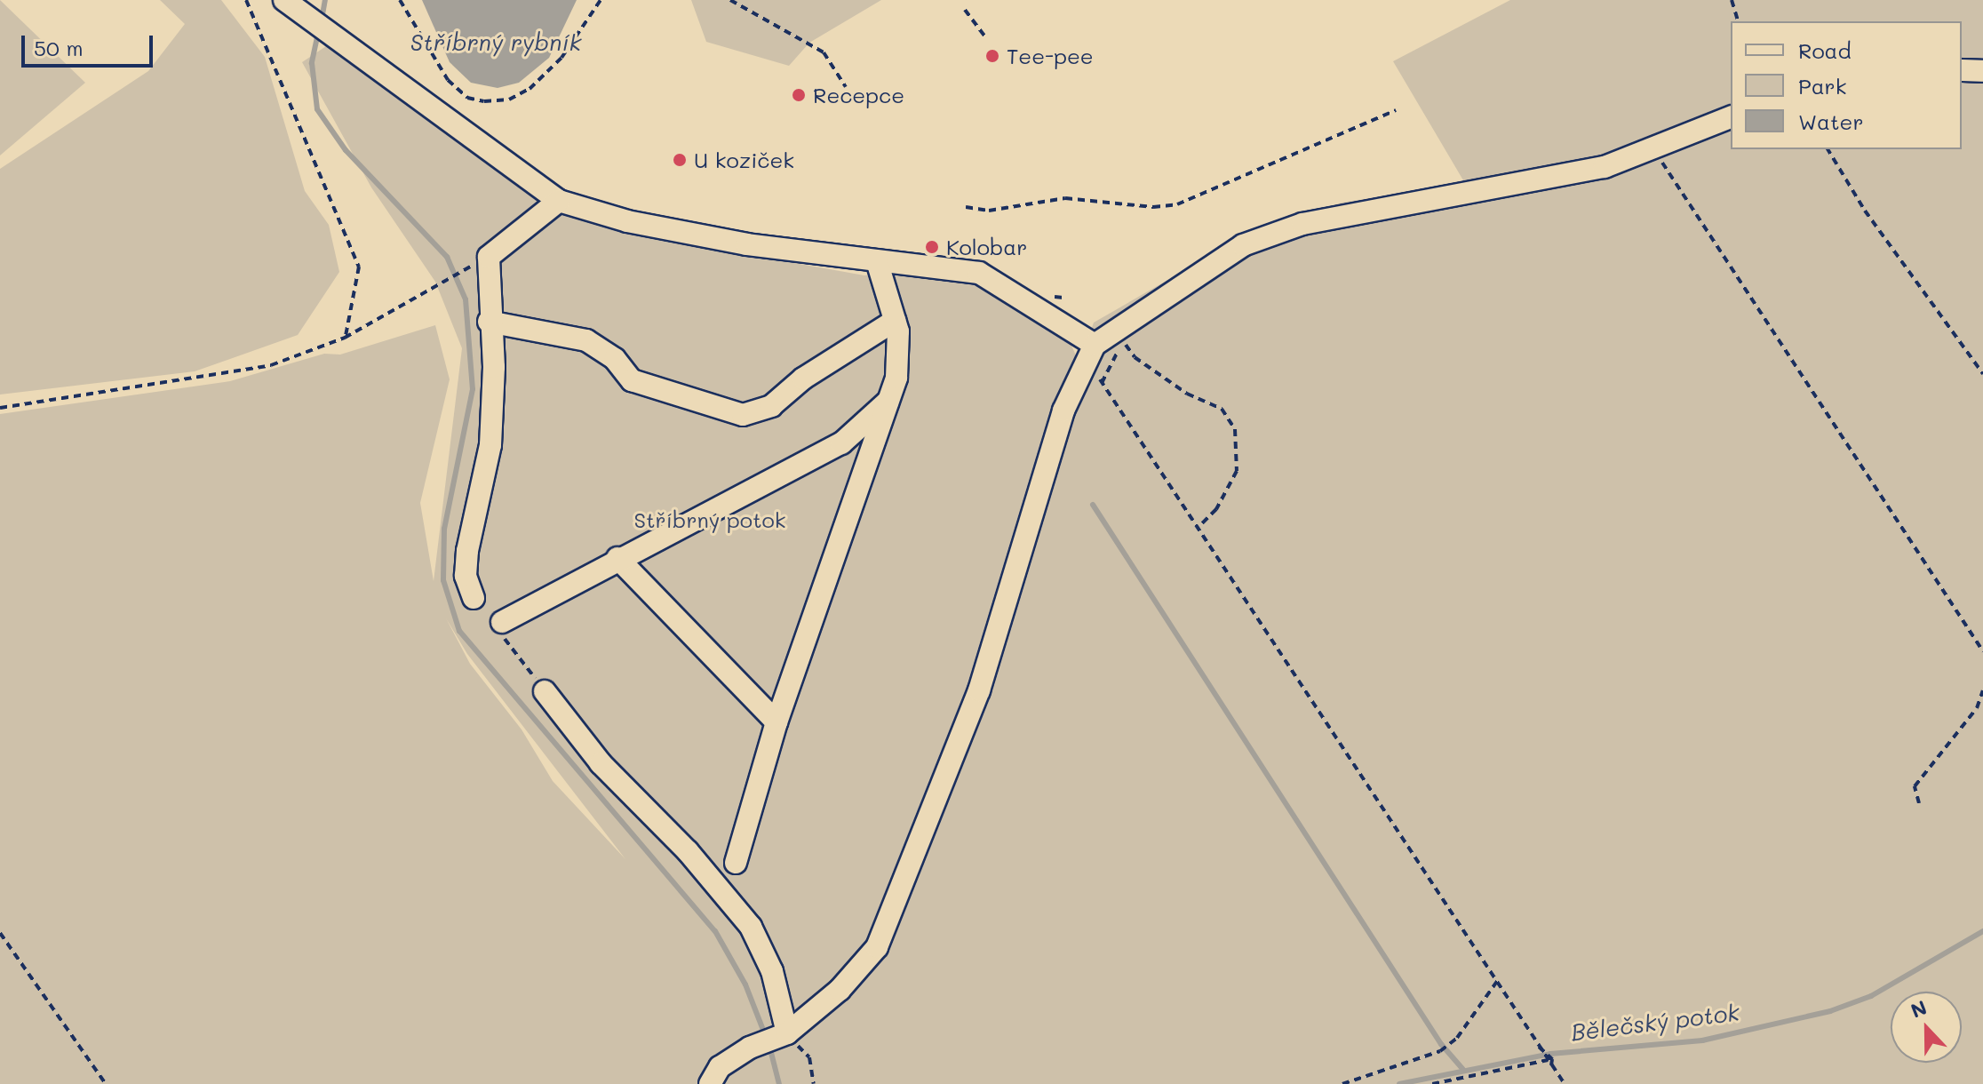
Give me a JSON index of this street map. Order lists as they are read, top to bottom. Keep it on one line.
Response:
{"water":["Stříbrný rybník","Bělečský potok"],"parks":["Stříbrný potok"],"places":["Tee-pee","Recepce","U koziček","Kolobar"],"legend":["Road","Park","Water"],"scale_bar":"50 m","north":"top"}
